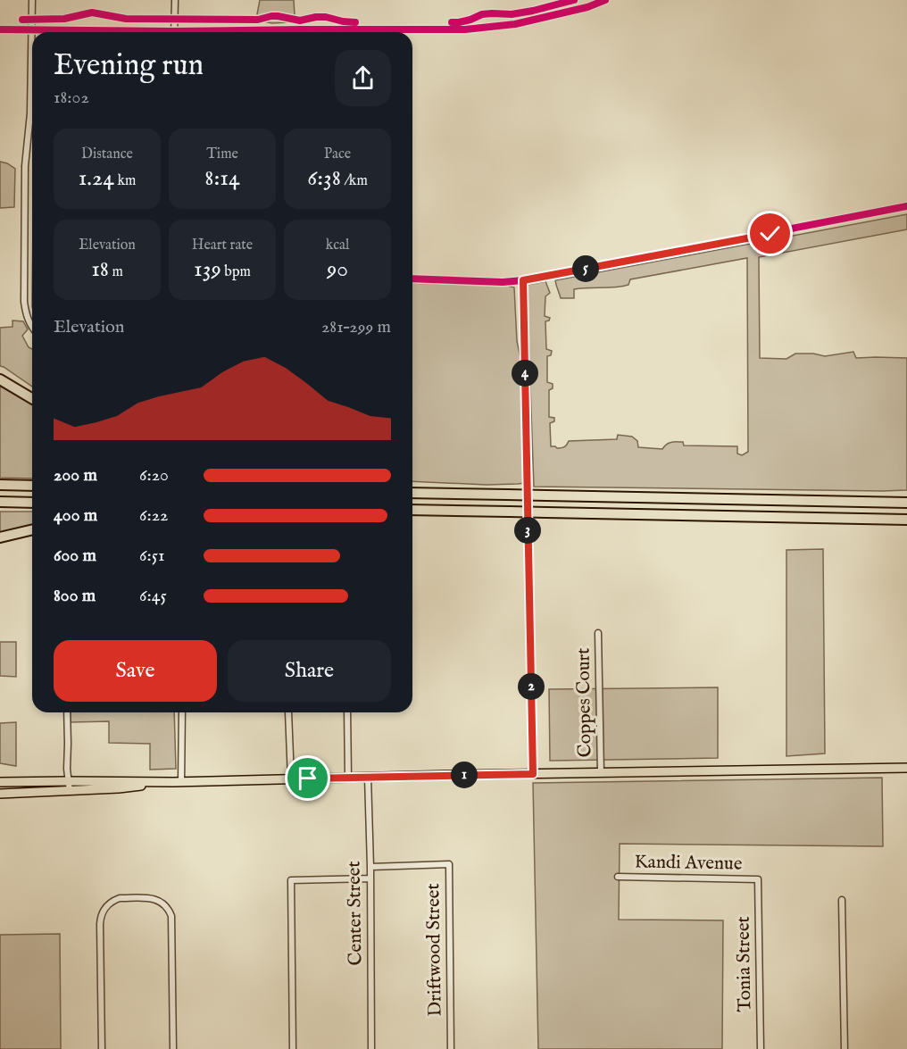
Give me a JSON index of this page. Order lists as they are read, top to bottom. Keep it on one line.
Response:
{"streets":{"street":["Coppes Court","Kandi Avenue","Center Street","Driftwood Street","Tonia Street"]},"crossings":[["Kandi Avenue","Tonia Street"],["Center Street","Driftwood Street"]],"page":{"heading":["Evening run","18:02"],"stats":[["Distance","1.24 km"],["Time","8:14"],["Pace","6:38 /km"],["Elevation","18 m"],["Heart rate","139 bpm"],["kcal","90"]],"pins":["5","4","3","2","1"],"chart":["Elevation","281–299 m"],"list":[{"name":"200 m","note":"6:20"},{"name":"400 m","note":"6:22"},{"name":"600 m","note":"6:51"},{"name":"800 m","note":"6:45"}],"buttons":["Save","Share"]}}
